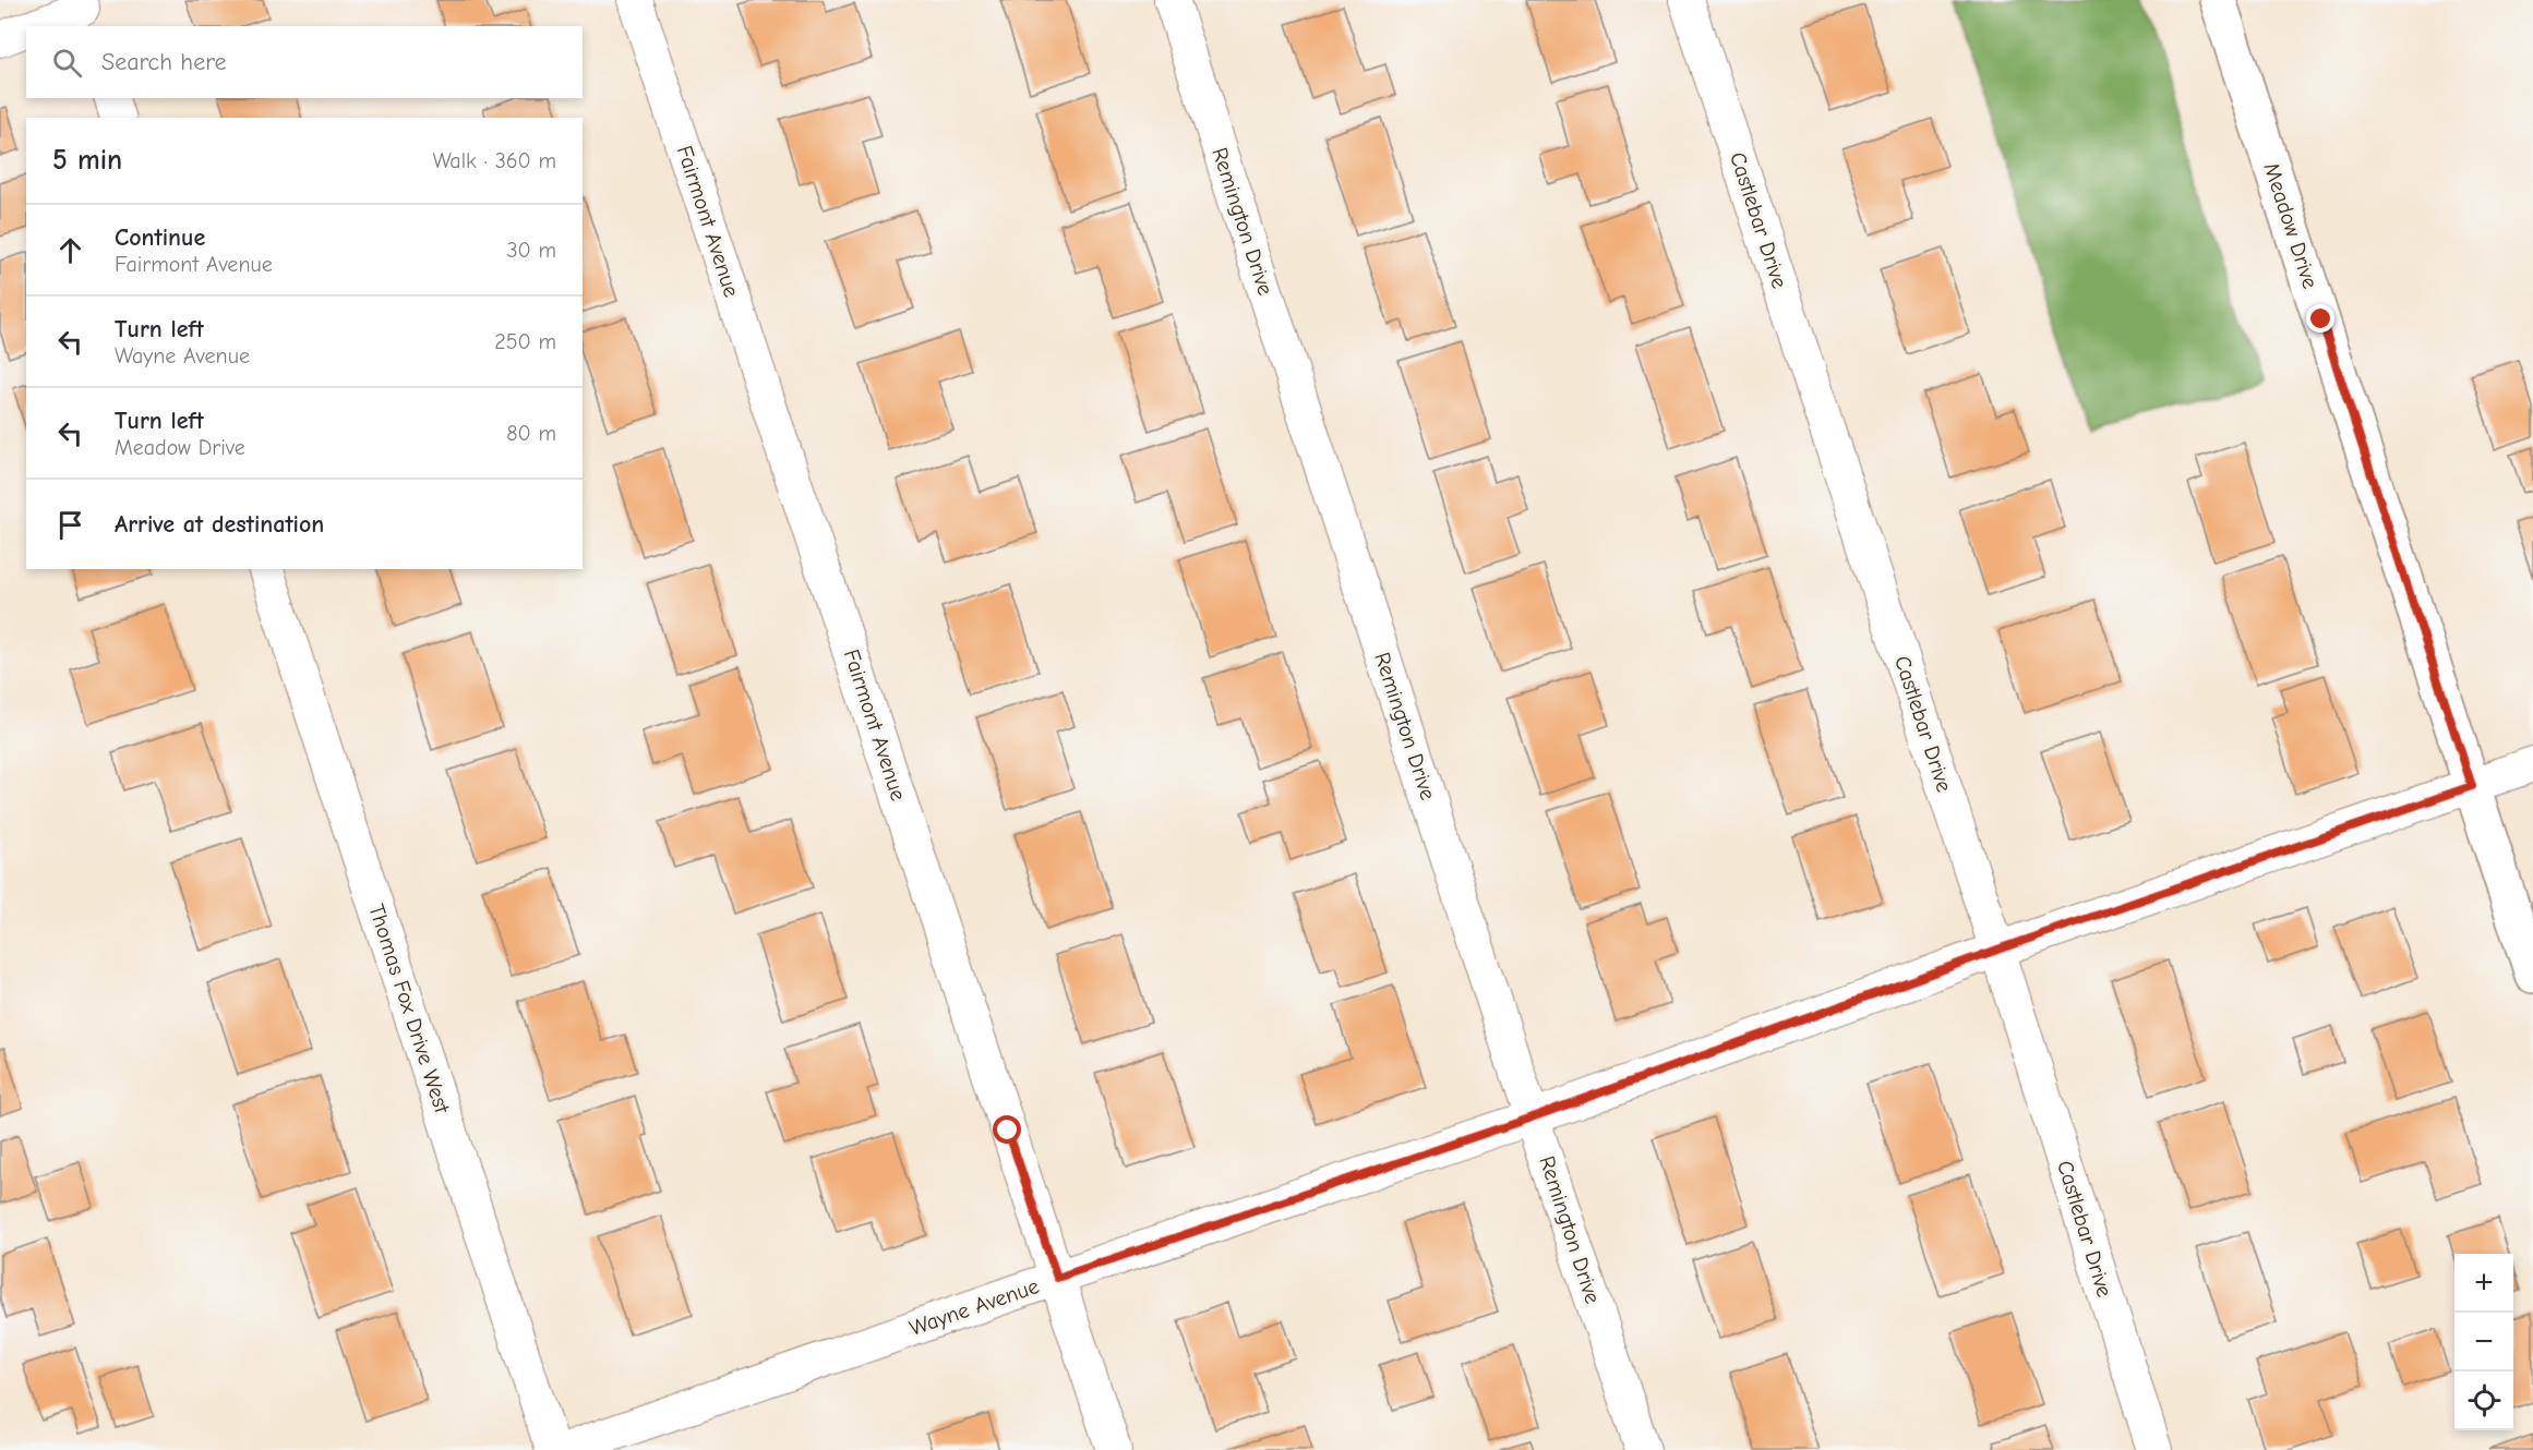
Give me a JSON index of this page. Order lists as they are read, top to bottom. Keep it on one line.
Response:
{"streets":{"street":["Castlebar Drive","Fairmont Avenue","Remington Drive","Meadow Drive","Thomas Fox Drive West","Wayne Avenue"]},"crossings":[["Castlebar Drive","Wayne Avenue"],["Fairmont Avenue","Wayne Avenue"],["Remington Drive","Wayne Avenue"],["Meadow Drive","Wayne Avenue"]],"page":{"search":"Search here","heading":["5 min","Walk · 360 m"],"list":[["Continue","Fairmont Avenue","30 m"],["Turn left","Wayne Avenue","250 m"],["Turn left","Meadow Drive","80 m"],"Arrive at destination"],"map_buttons":["+","−"]}}
